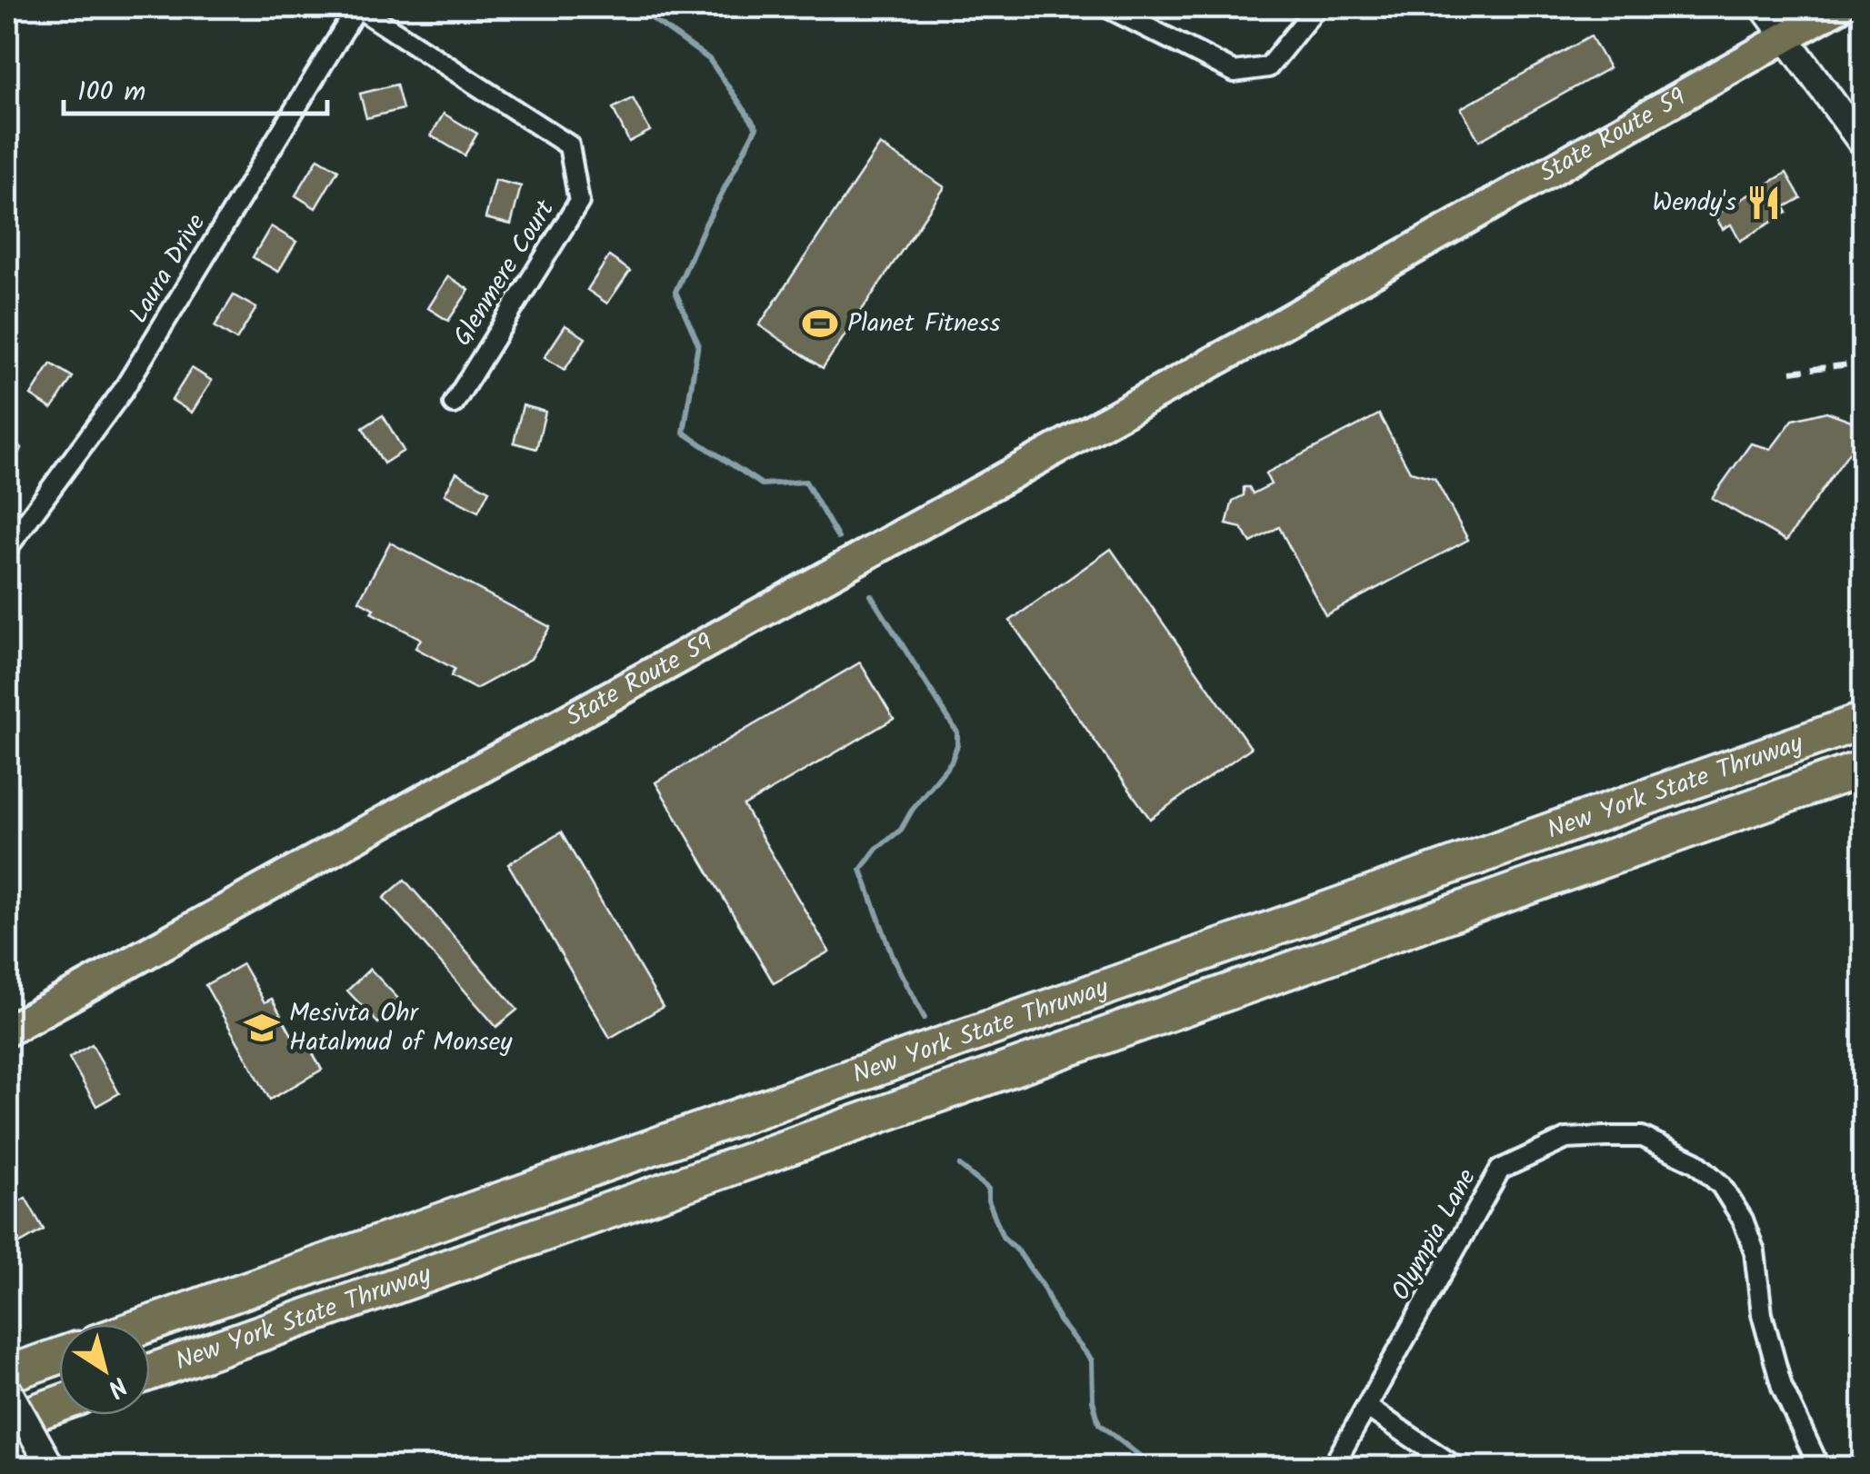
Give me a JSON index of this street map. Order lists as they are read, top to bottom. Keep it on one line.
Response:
{"streets":{"highway":["New York State Thruway"],"main road":["State Route 59"],"street":["Laura Drive","Glenmere Court","Olympia Lane"]},"crossings":[["Laura Drive","Glenmere Court"]],"places":{"restaurant":["Wendy's"],"sports":["Planet Fitness"],"school or university":["Mesivta Ohr Hatalmud of Monsey"]},"scale_bar":"100 m","north":"bottom right"}
